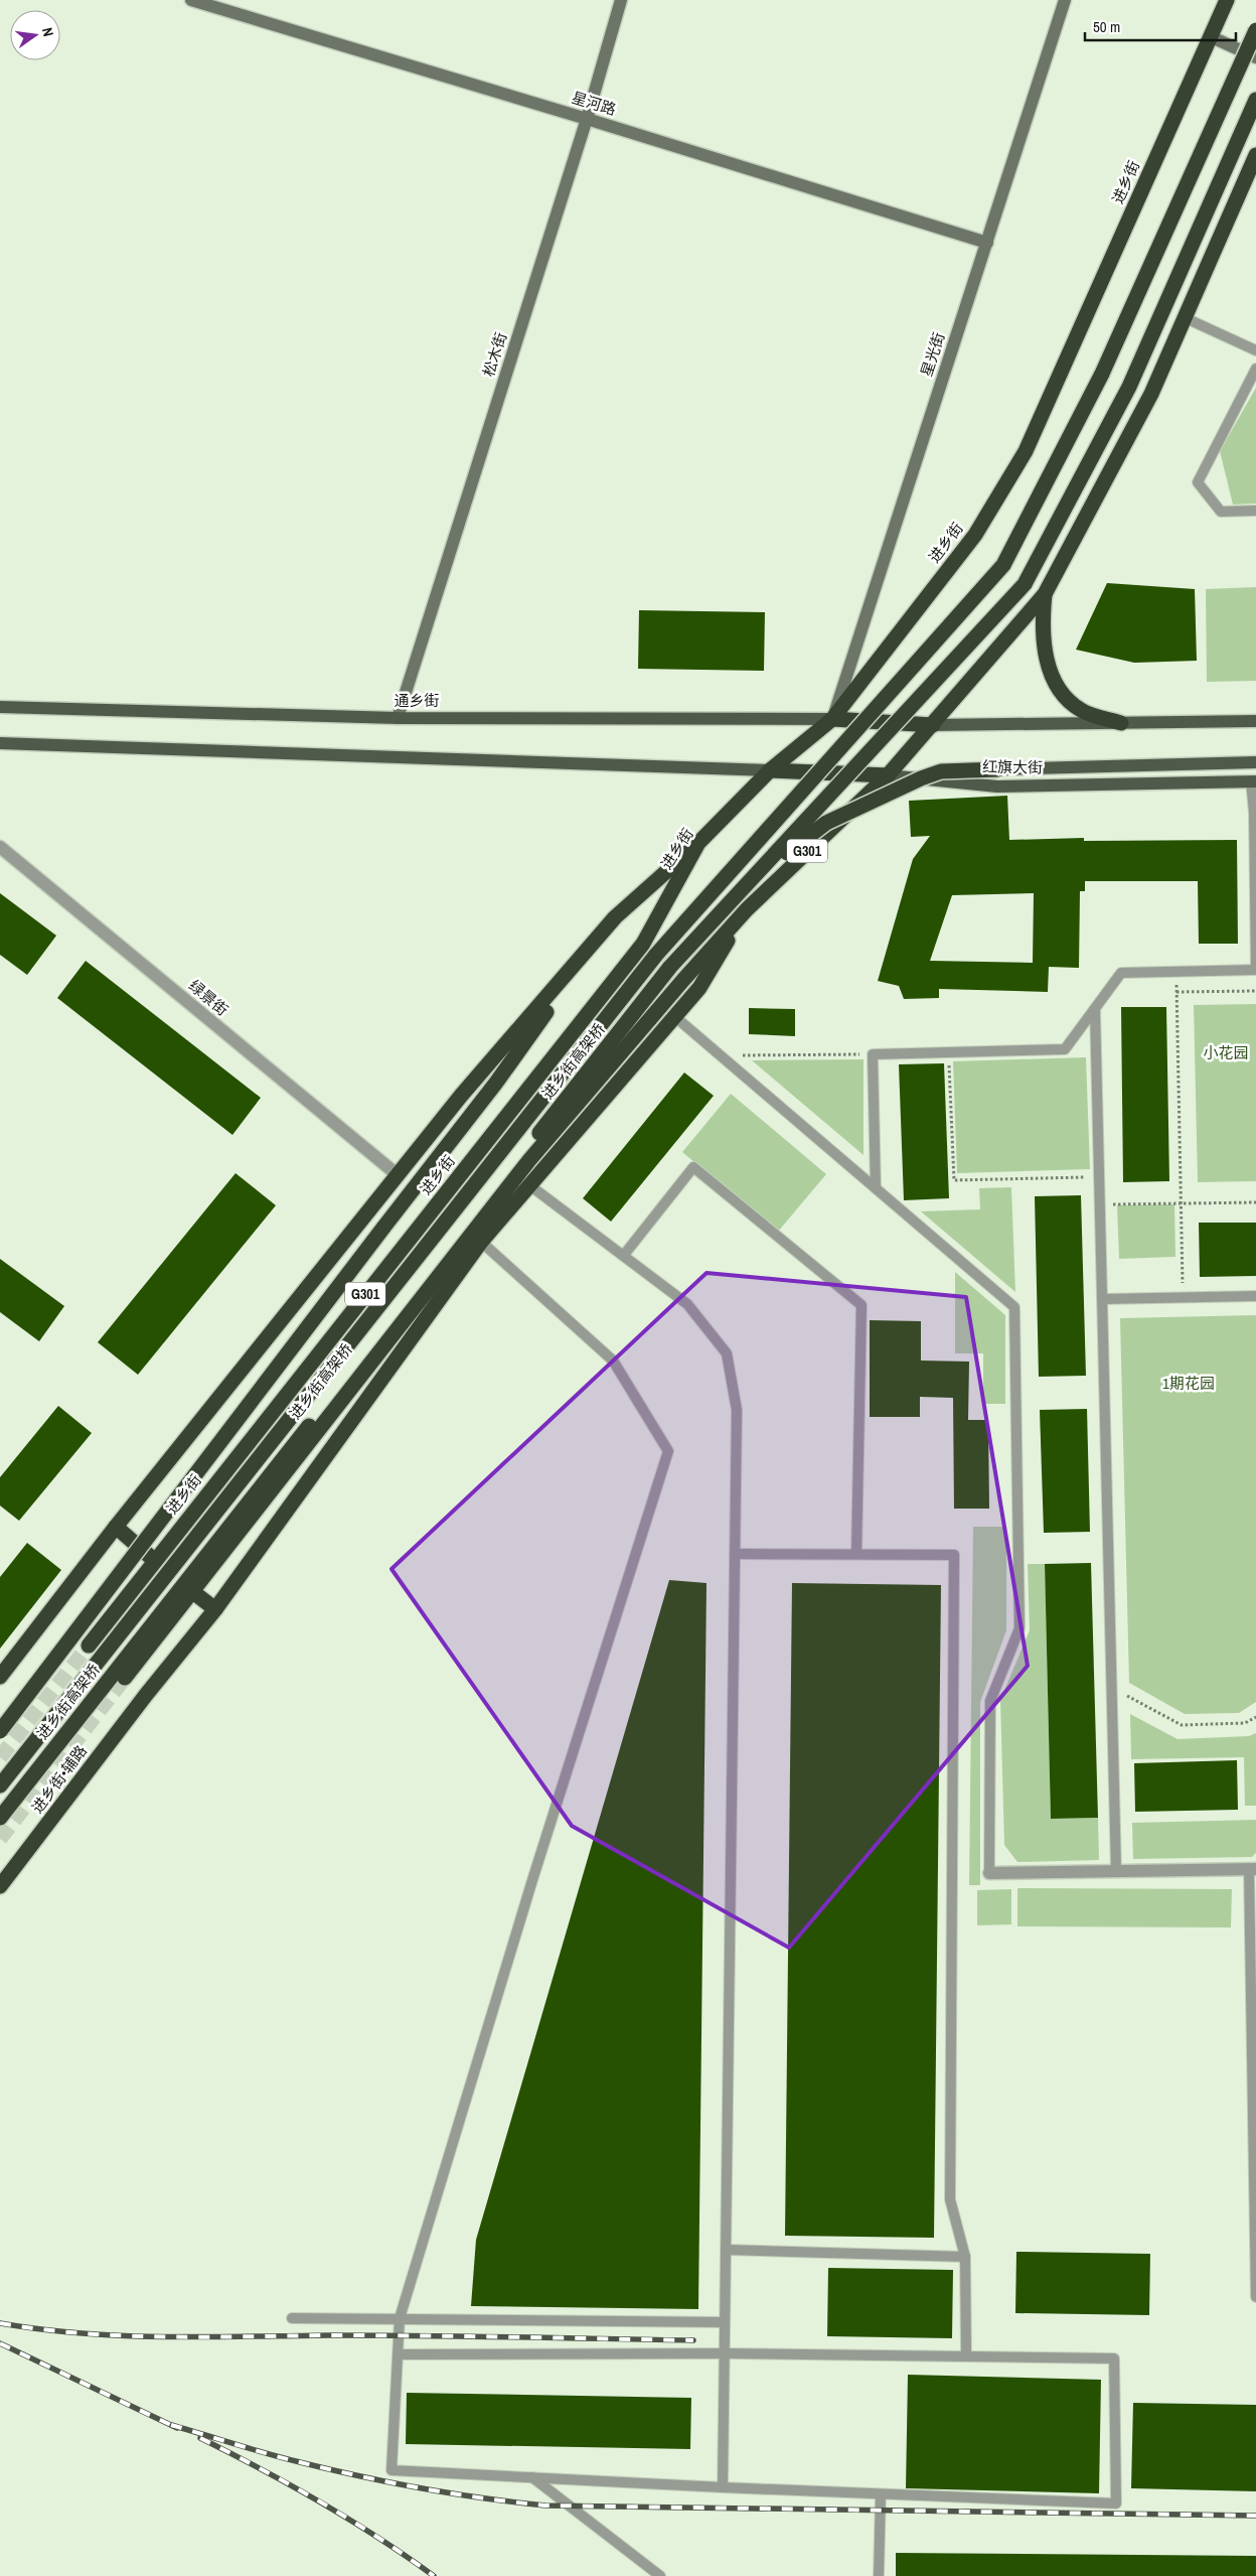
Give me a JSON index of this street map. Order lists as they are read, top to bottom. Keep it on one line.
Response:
{"streets":{"highway":["进乡街","红旗大街","G301","进乡街高架桥","进乡街•辅路"],"main road":["通乡街"],"street":["星河路","松木街","星光街","绿景街"]},"crossings":[["星河路","松木街"],["星河路","星光街"],["进乡街","星光街"],["进乡街","通乡街"],["进乡街","红旗大街"],["松木街","通乡街"],["星光街","通乡街"],["红旗大街","G301"],["G301","进乡街•辅路"]],"parks":["小花园","1期花园"],"scale_bar":"50 m","north":"right"}
